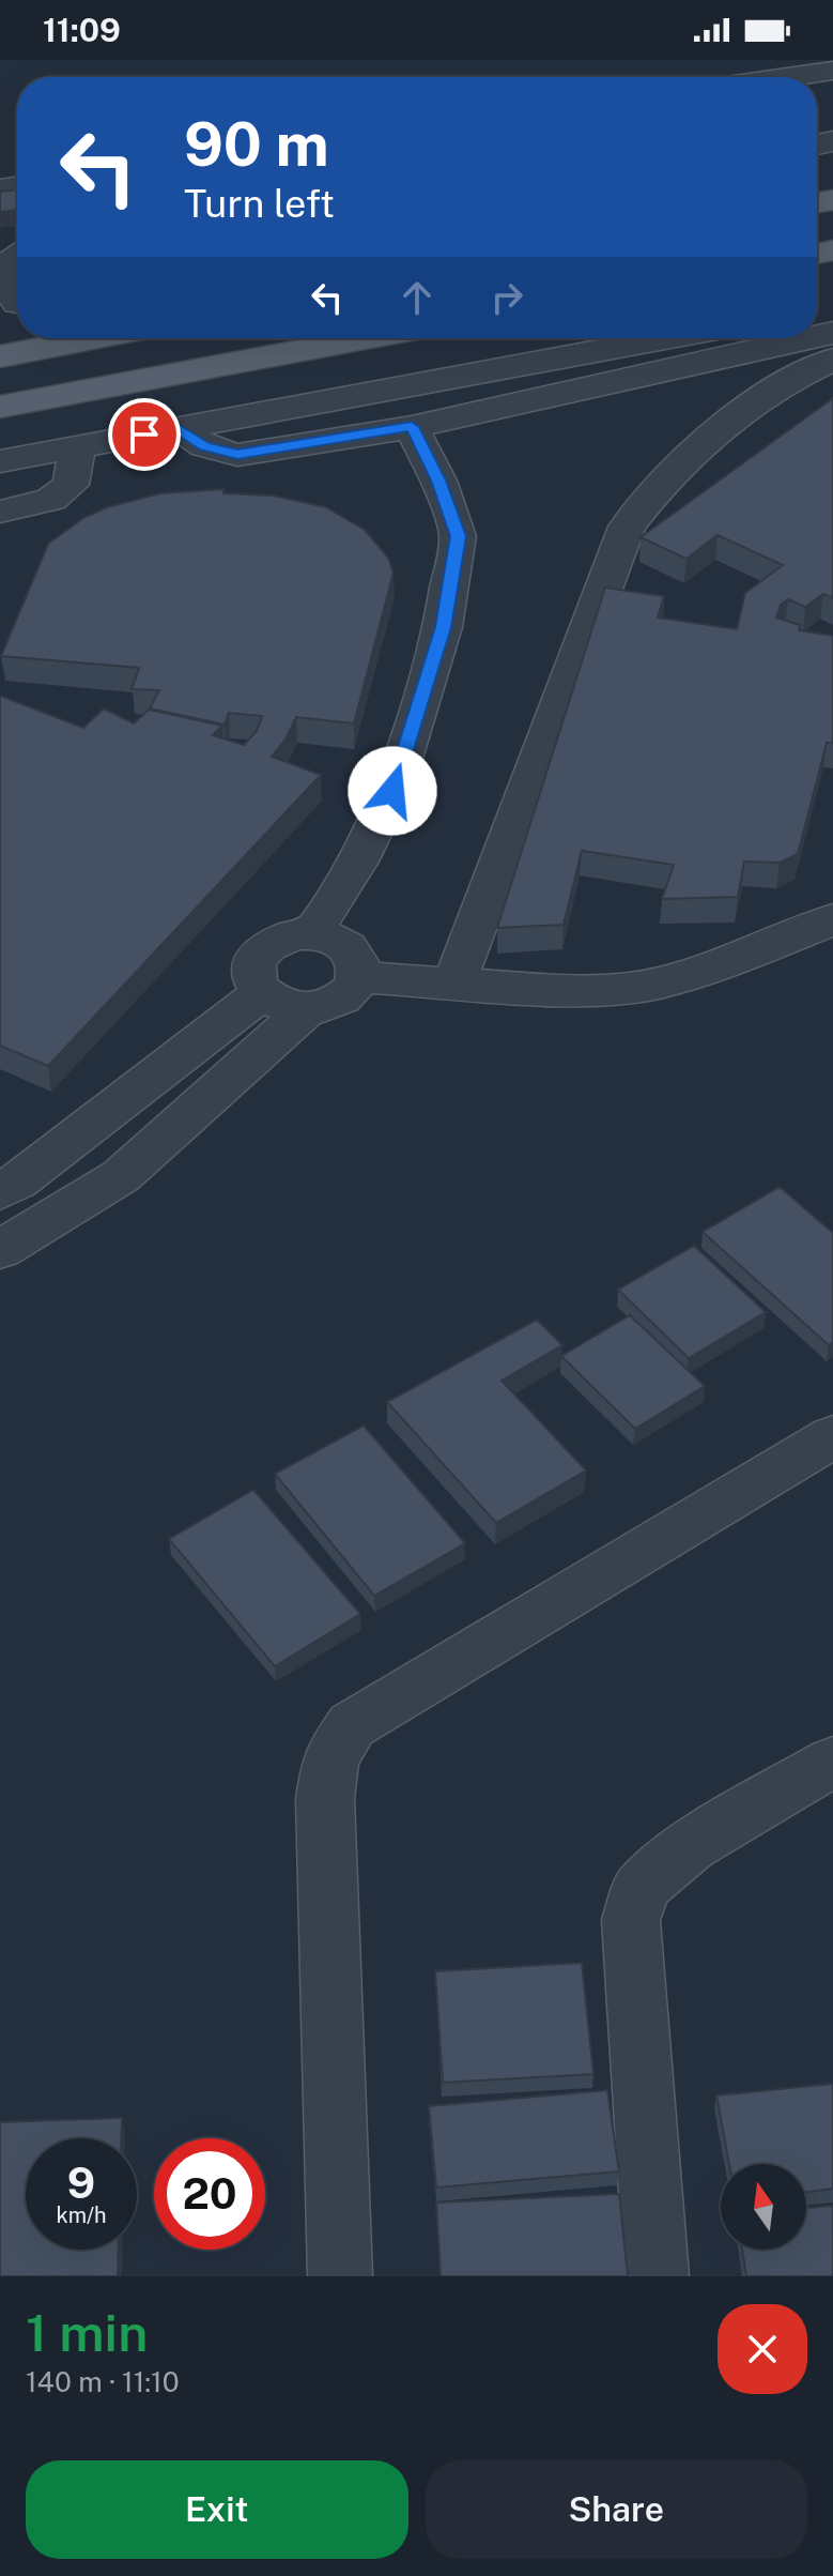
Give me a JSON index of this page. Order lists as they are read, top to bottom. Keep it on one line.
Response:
{"north":"top","page":{"status":"11:09","turn":["90 m","Turn left"],"speed":"9 km/h","limit":"20","heading":["1 min","140 m · 11:10"],"buttons":["Exit","Share"]}}
